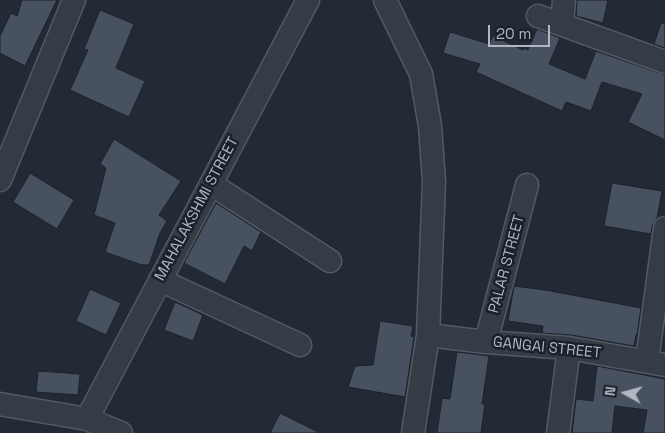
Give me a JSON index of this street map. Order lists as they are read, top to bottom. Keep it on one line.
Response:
{"streets":{"street":["MAHALAKSHMI STREET","PALAR STREET","GANGAI STREET"]},"crossings":[["PALAR STREET","GANGAI STREET"]],"scale_bar":"20 m","north":"left"}
